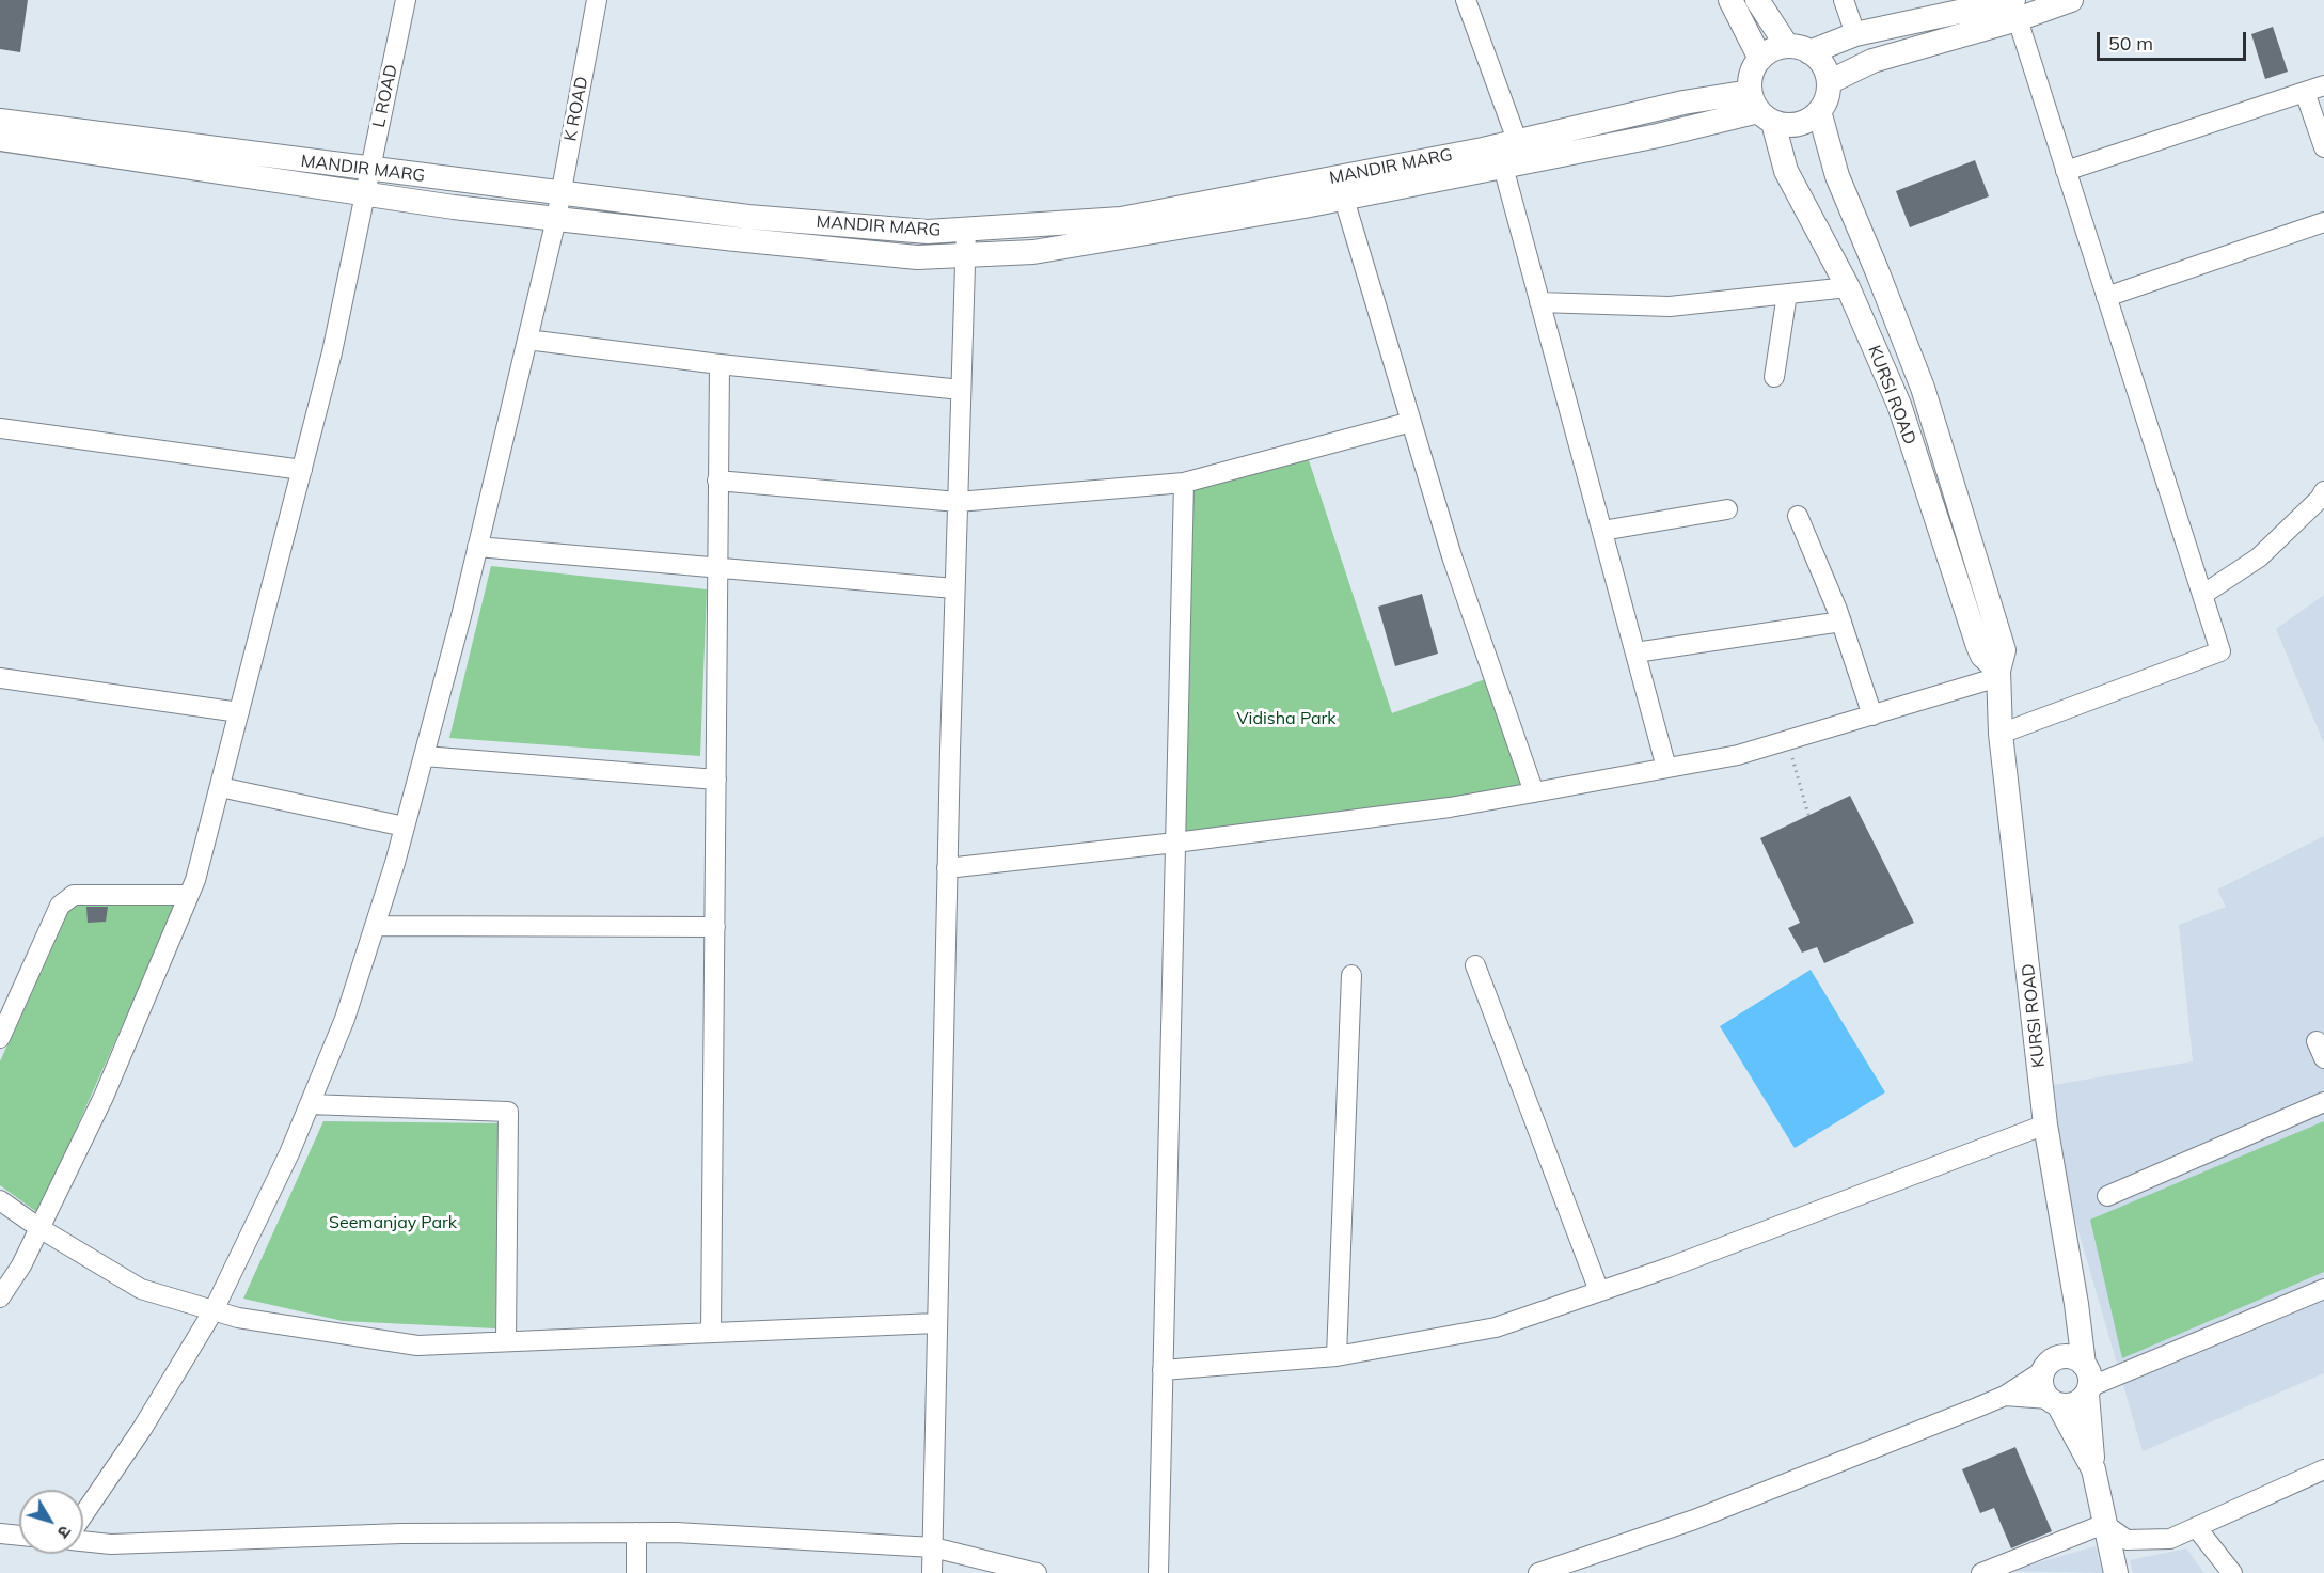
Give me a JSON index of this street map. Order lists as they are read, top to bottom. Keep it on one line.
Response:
{"streets":{"main road":["MANDIR MARG","KURSI ROAD"],"street":["L ROAD","K ROAD"]},"crossings":[["L ROAD","MANDIR MARG"],["K ROAD","MANDIR MARG"]],"parks":["Vidisha Park","Seemanjay Park"],"scale_bar":"50 m","north":"bottom right"}
